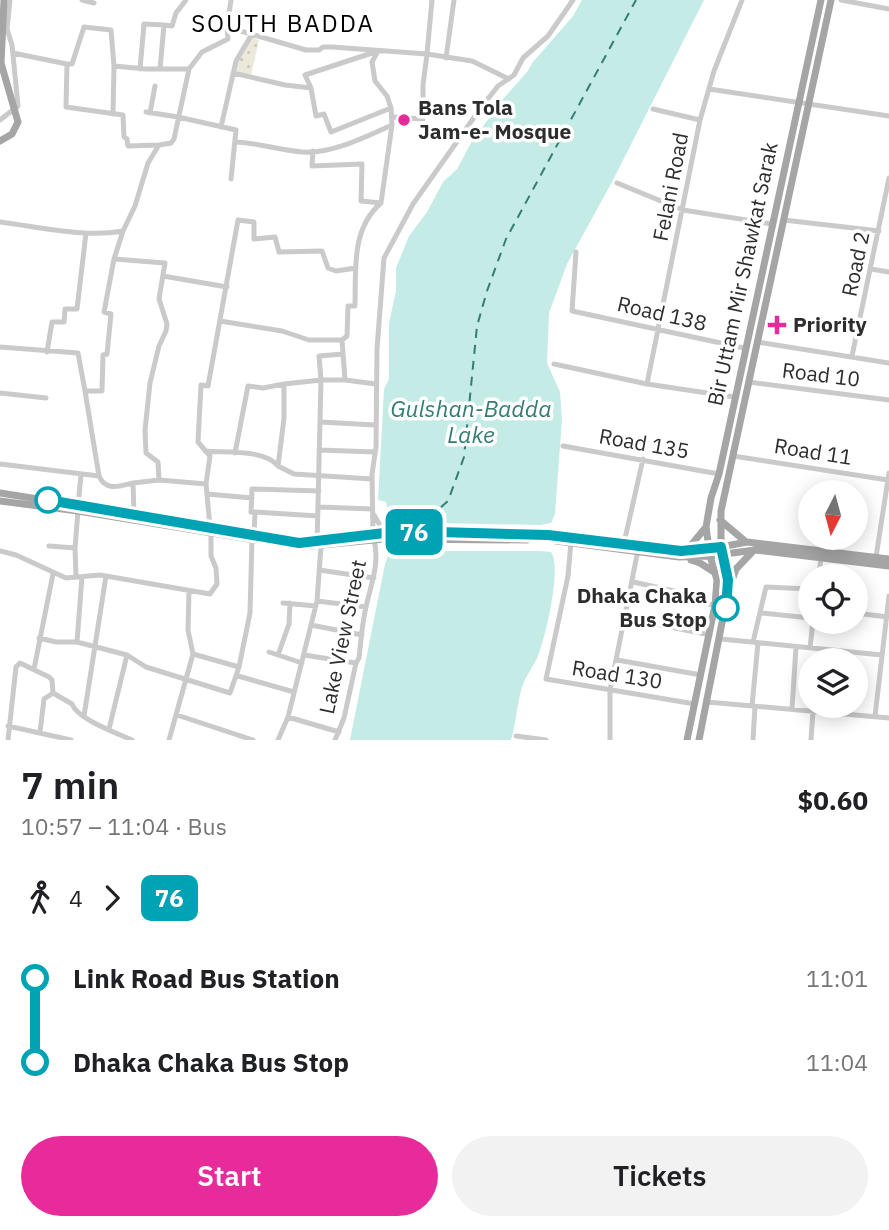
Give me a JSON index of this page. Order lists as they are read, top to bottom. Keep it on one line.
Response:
{"streets":{"main road":["Bir Uttam Mir Shawkat Sarak"],"street":["Felani Road","Road 2","Road 138","Road 10","Road 135","Road 11","Lake View Street","Road 130"]},"crossings":[["Felani Road","Road 138"],["Bir Uttam Mir Shawkat Sarak","Road 138"],["Bir Uttam Mir Shawkat Sarak","Road 10"],["Bir Uttam Mir Shawkat Sarak","Road 135"],["Bir Uttam Mir Shawkat Sarak","Road 11"],["Bir Uttam Mir Shawkat Sarak","Road 130"]],"districts":["SOUTH BADDA"],"water":["Gulshan-Badda Lake"],"places":{"other":["Bans Tola Jam-e- Mosque","Dhaka Chaka Bus Stop"],"health":["Priority"]},"lines":["bus line 76"],"north":"bottom","page":{"on_map":"76","heading":["7 min","10:57 – 11:04 · Bus","$0.60"],"legs":["4","76"],"list":[{"name":"Link Road Bus Station","value":"11:01"},{"name":"Dhaka Chaka Bus Stop","value":"11:04"}],"buttons":["Start","Tickets"]}}
